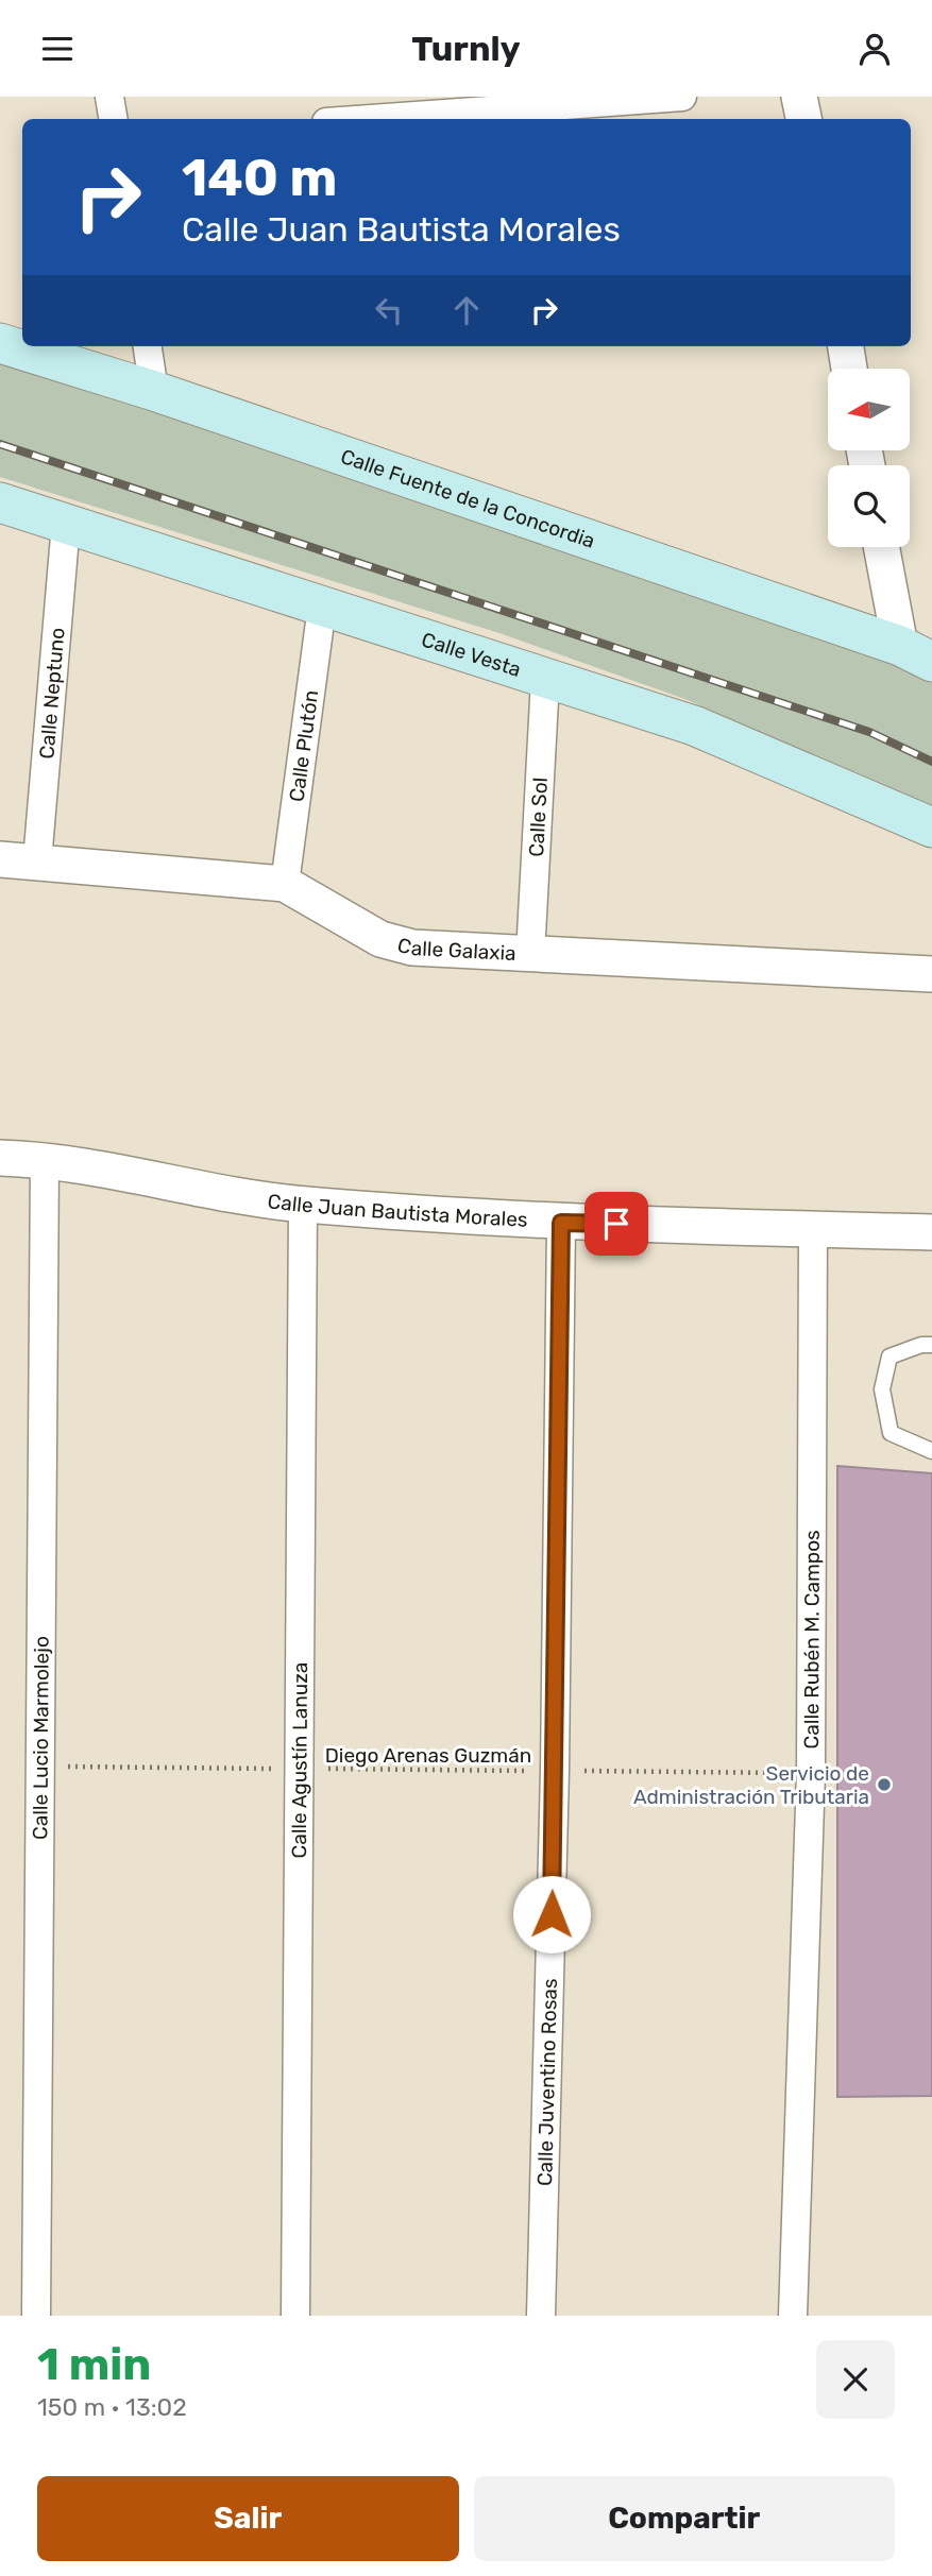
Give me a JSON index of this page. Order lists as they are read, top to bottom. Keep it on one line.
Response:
{"streets":{"main road":["Calle Fuente de la Concordia","Calle Vesta"],"street":["Calle Neptuno","Calle Plutón","Calle Sol","Calle Galaxia","Calle Juan Bautista Morales","Calle Rubén M. Campos","Calle Lucio Marmolejo","Calle Agustín Lanuza","Calle Juventino Rosas"],"path":["Diego Arenas Guzmán"]},"crossings":[["Calle Vesta","Calle Neptuno"],["Calle Vesta","Calle Plutón"],["Calle Vesta","Calle Sol"],["Calle Neptuno","Calle Galaxia"],["Calle Plutón","Calle Galaxia"],["Calle Sol","Calle Galaxia"],["Calle Juan Bautista Morales","Calle Rubén M. Campos"],["Calle Juan Bautista Morales","Calle Lucio Marmolejo"],["Calle Juan Bautista Morales","Calle Agustín Lanuza"],["Calle Juan Bautista Morales","Calle Juventino Rosas"],["Calle Rubén M. Campos","Diego Arenas Guzmán"],["Calle Lucio Marmolejo","Diego Arenas Guzmán"],["Diego Arenas Guzmán","Calle Agustín Lanuza"],["Diego Arenas Guzmán","Calle Juventino Rosas"]],"places":["Servicio de Administración Tributaria"],"north":"left","page":{"header":"Turnly","turn":["140 m","Calle Juan Bautista Morales"],"heading":["1 min","150 m · 13:02"],"buttons":["Salir","Compartir"]}}
